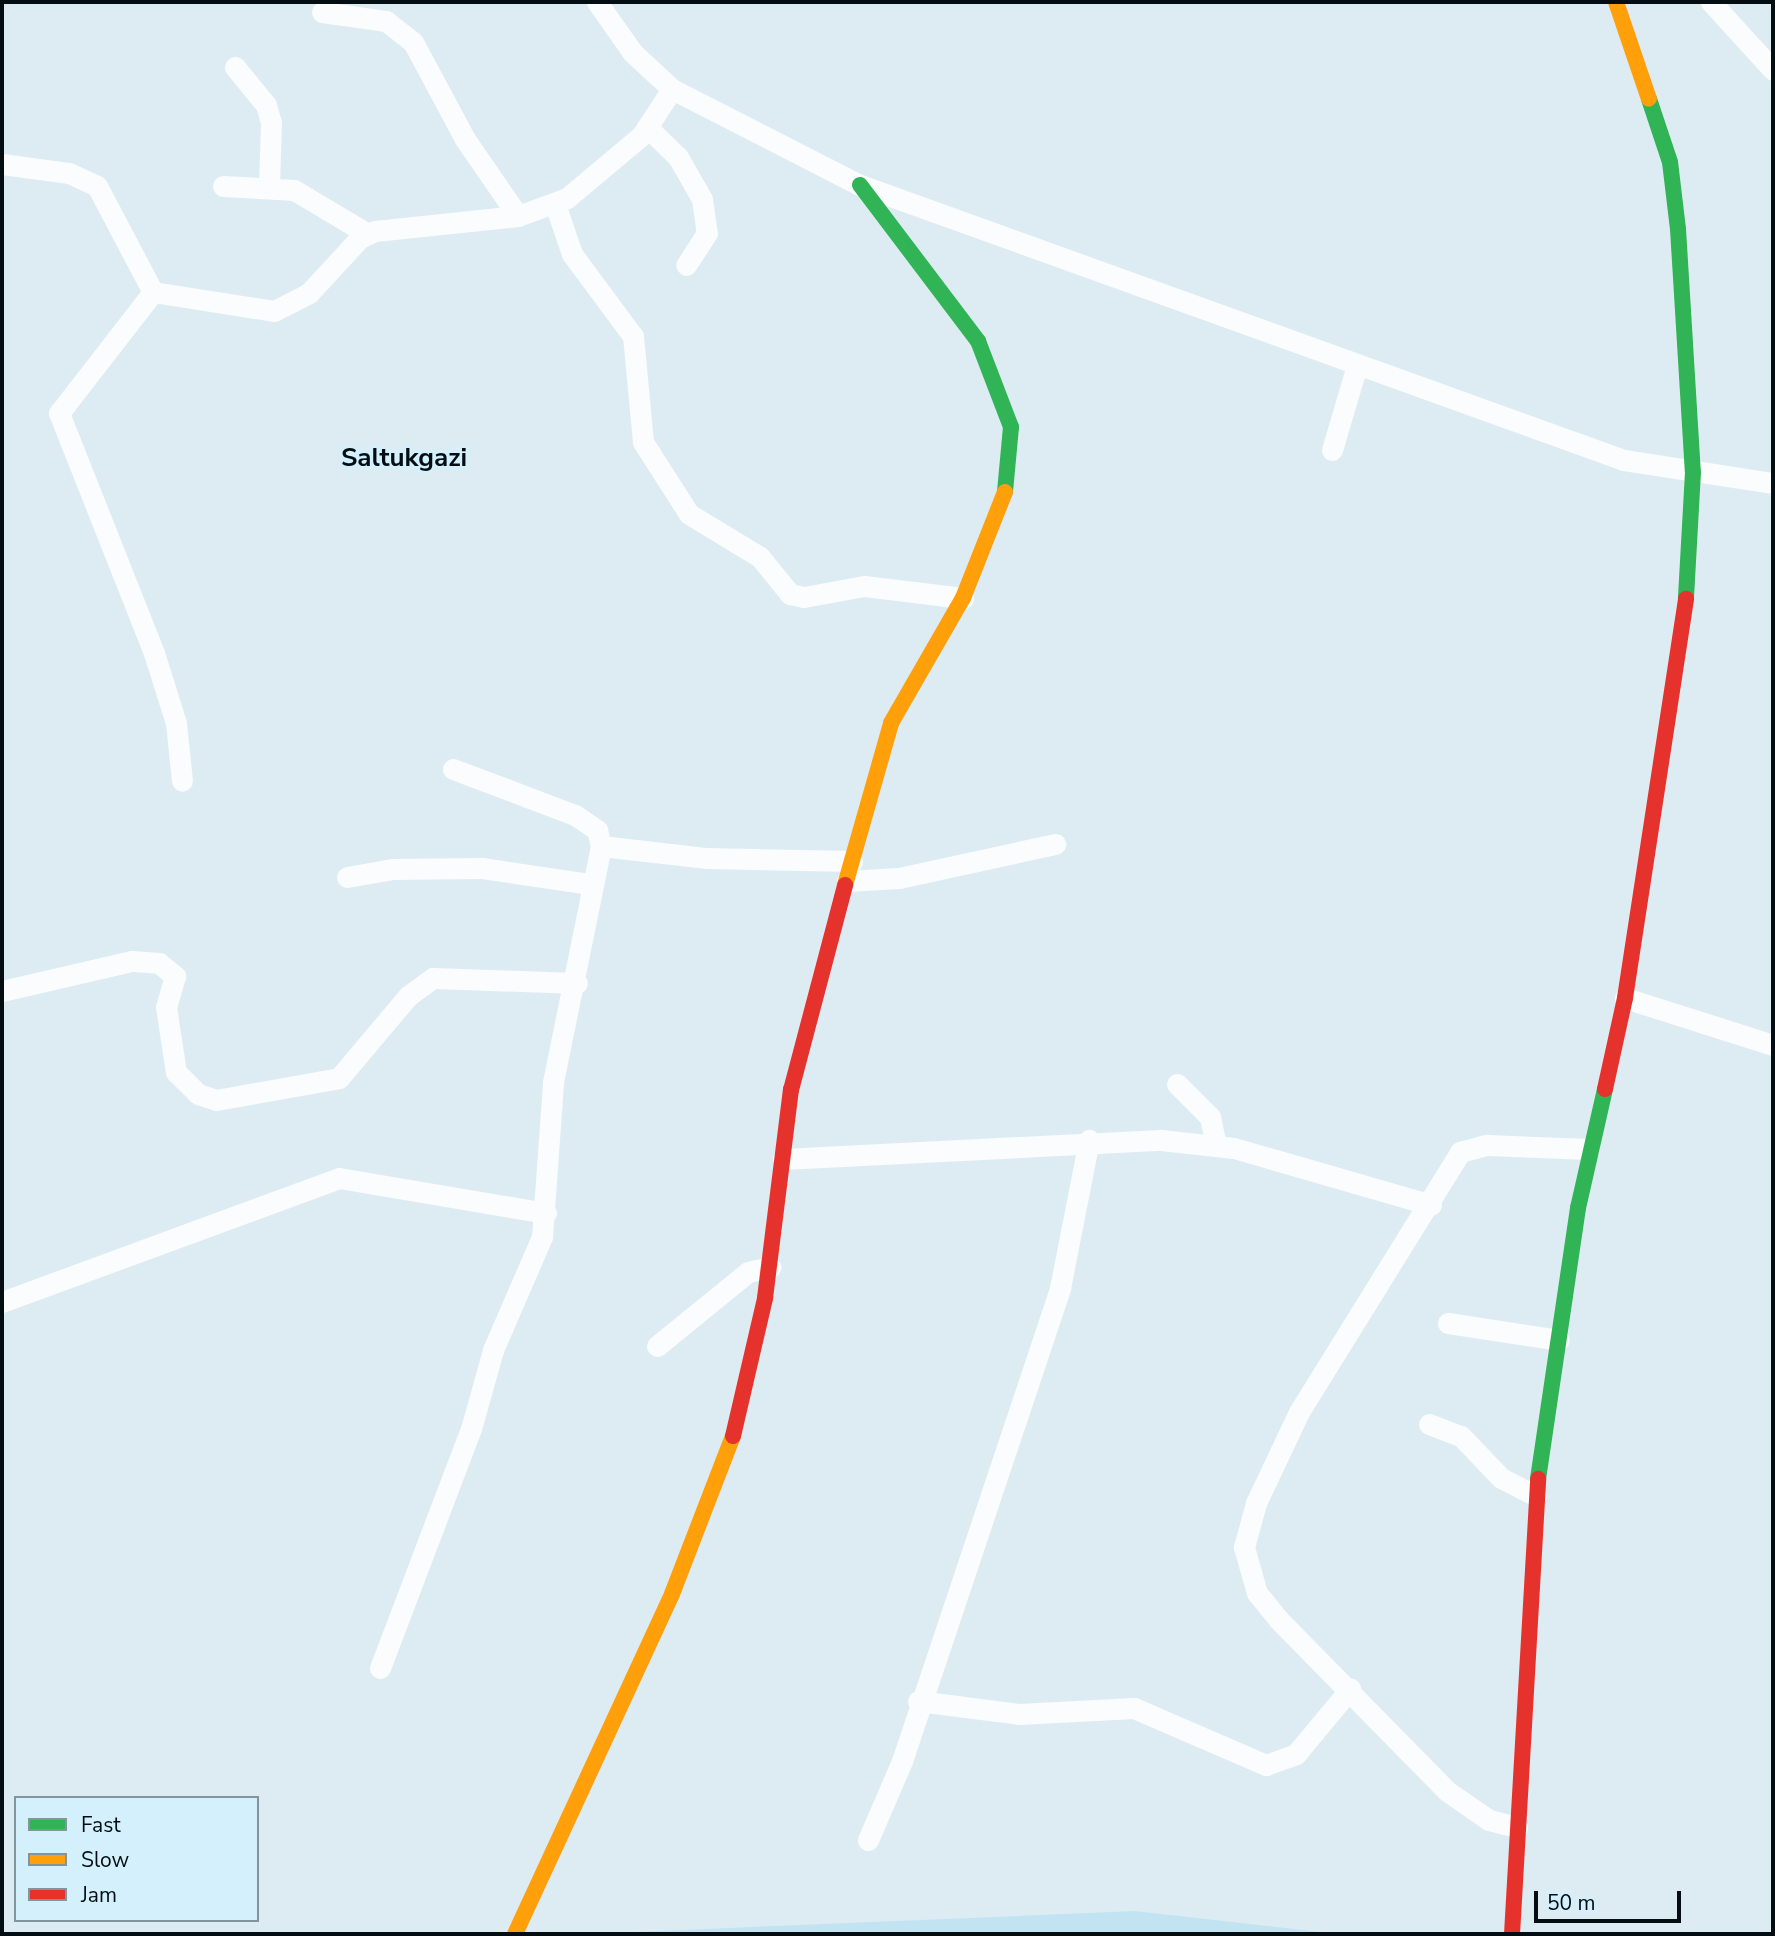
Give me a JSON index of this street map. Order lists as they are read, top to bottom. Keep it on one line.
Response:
{"districts":["Saltukgazi"],"legend":["Fast","Slow","Jam"],"scale_bar":"50 m"}
